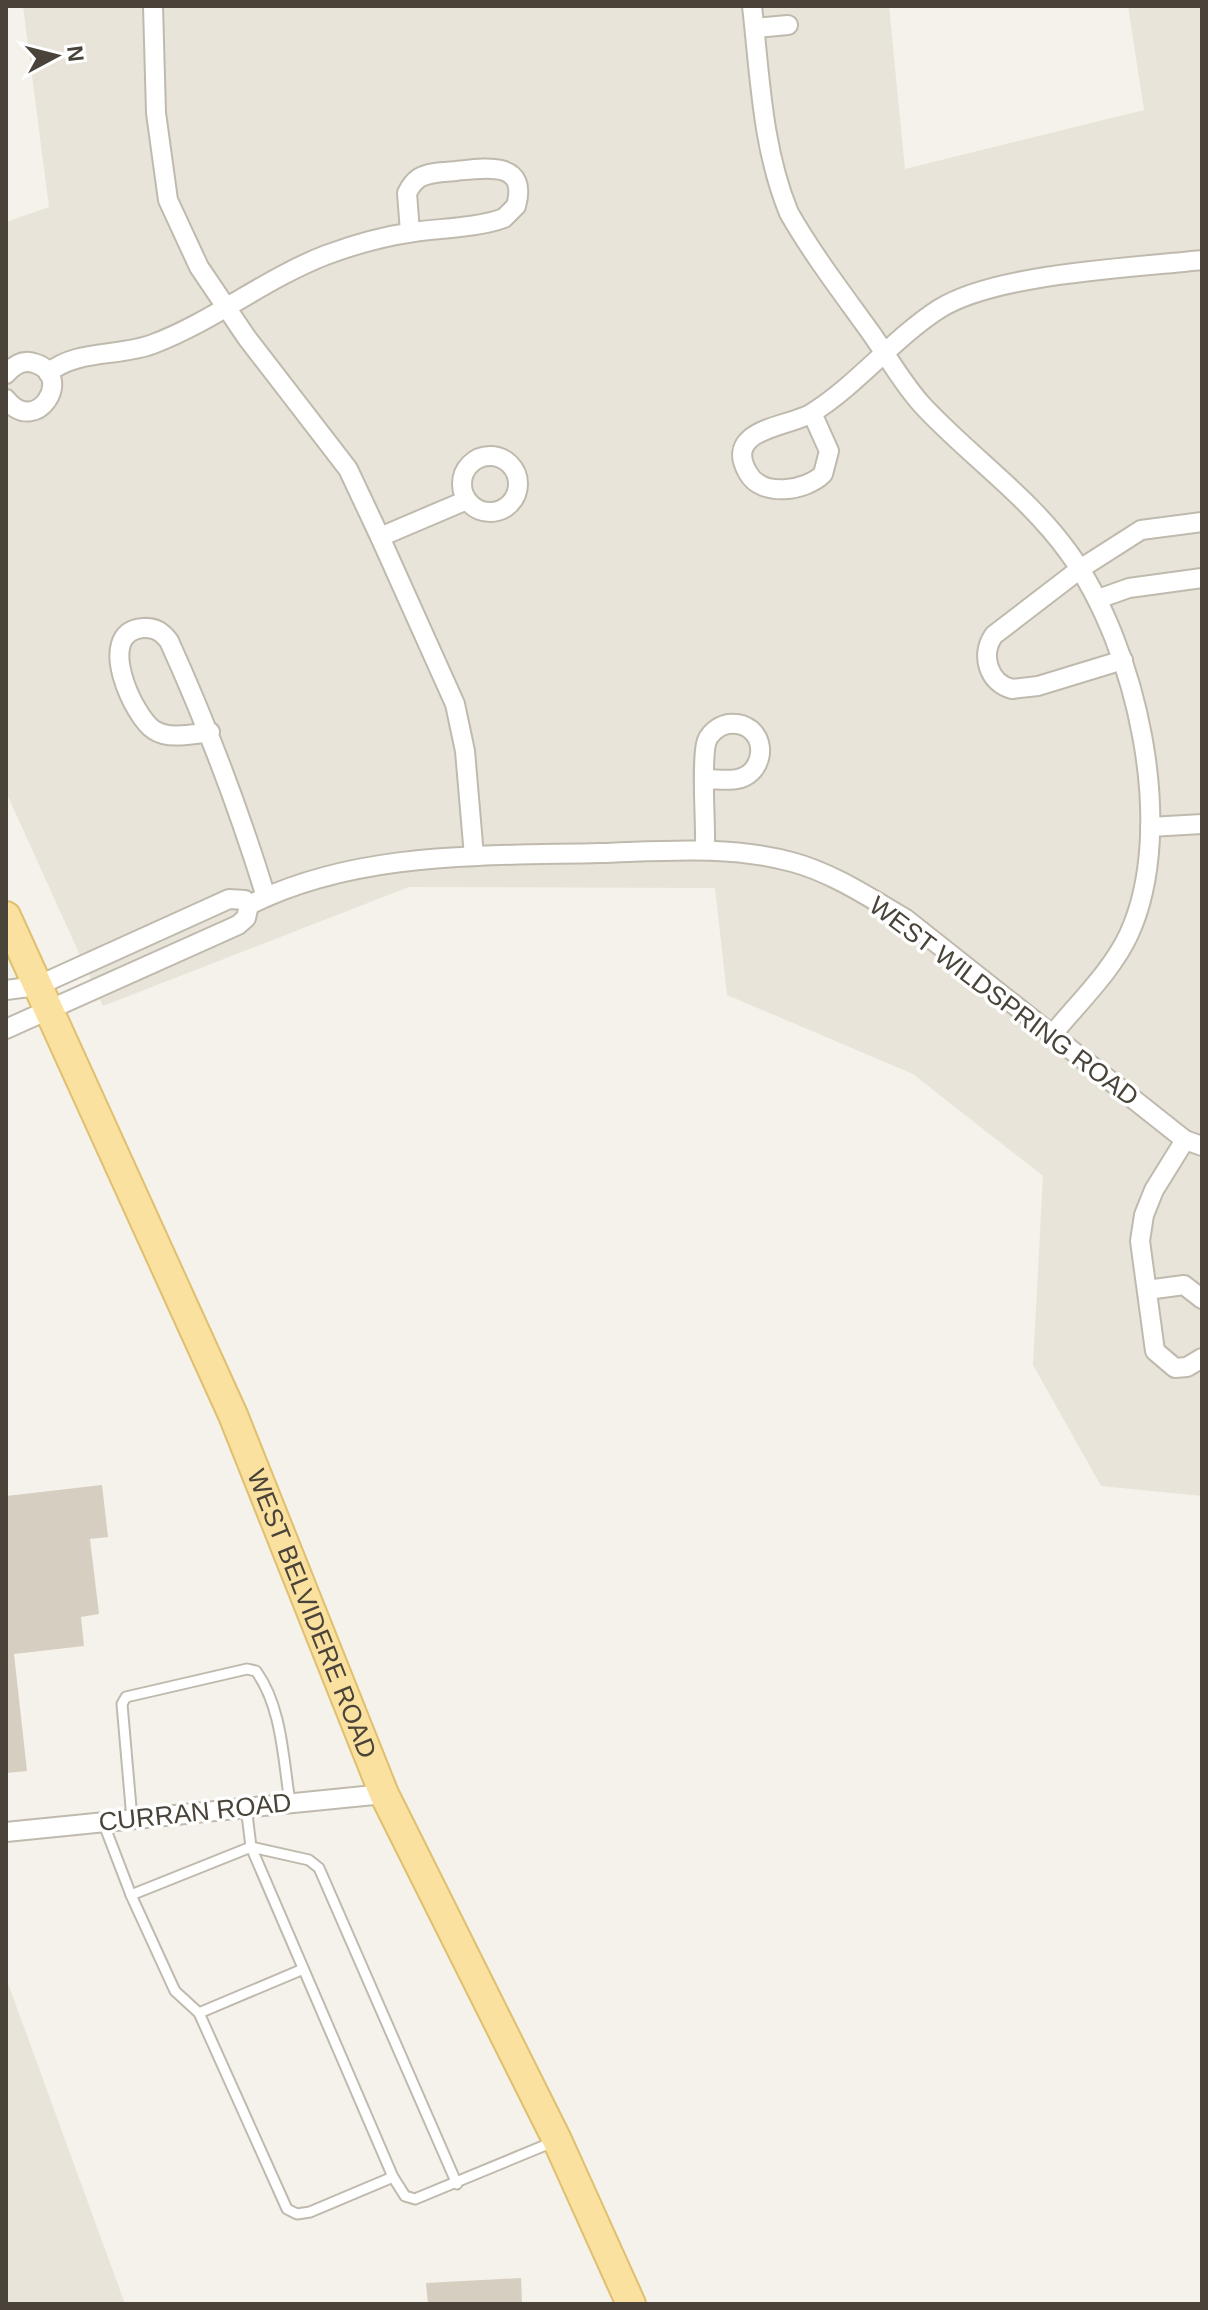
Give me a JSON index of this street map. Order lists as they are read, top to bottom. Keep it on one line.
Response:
{"streets":{"main road":["WEST BELVIDERE ROAD"],"street":["WEST WILDSPRING ROAD","CURRAN ROAD"]},"crossings":[["WEST BELVIDERE ROAD","CURRAN ROAD"]],"north":"right"}
